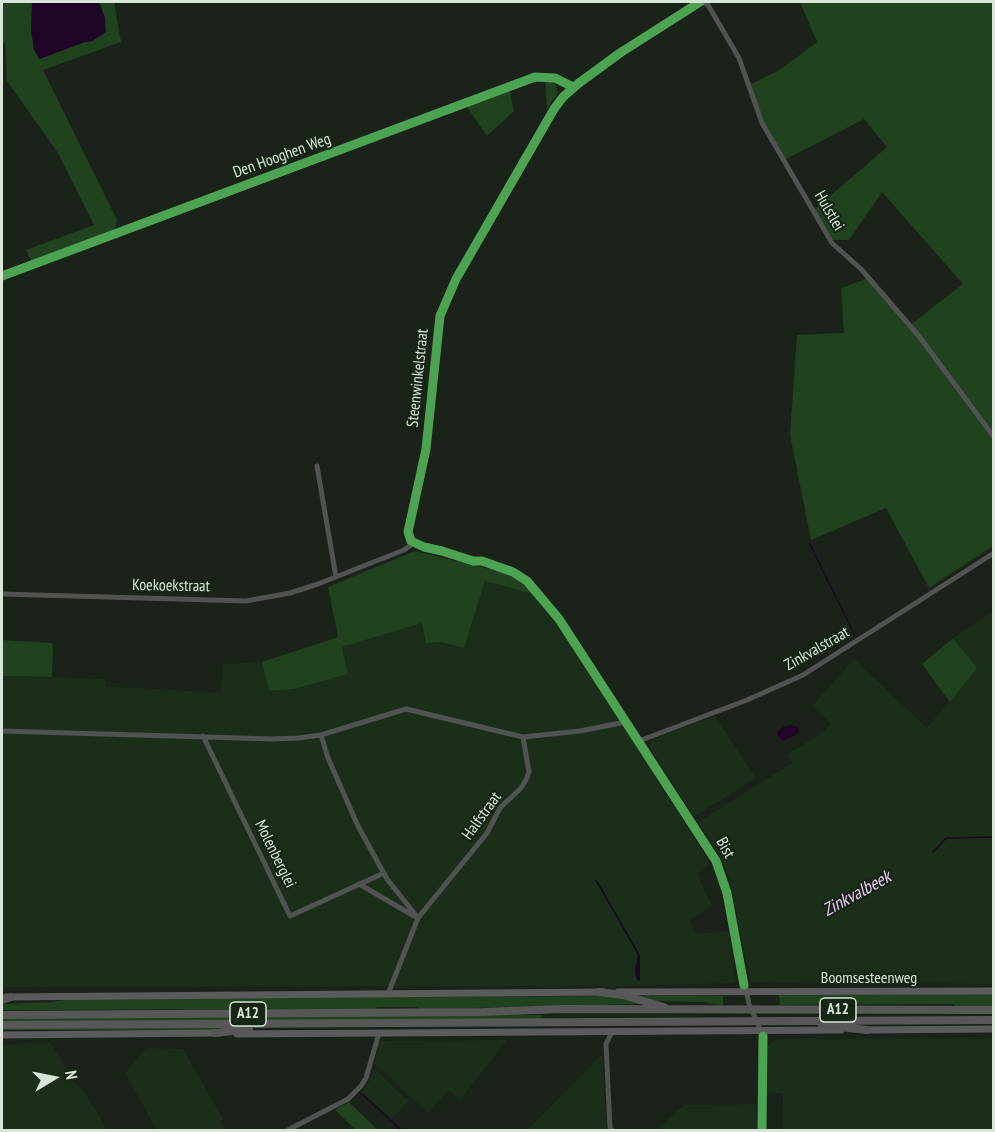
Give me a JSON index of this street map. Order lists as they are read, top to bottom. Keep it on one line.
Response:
{"streets":{"highway":["A12"],"main road":["Boomsesteenweg"],"street":["Den Hooghen Weg","Hulstlei","Steenwinkelstraat","Koekoekstraat","Zinkvalstraat","Halfstraat","Bist","Molenberglei"]},"crossings":[["Den Hooghen Weg","Steenwinkelstraat"],["Hulstlei","Steenwinkelstraat"],["Steenwinkelstraat","Koekoekstraat"],["Zinkvalstraat","Bist"],["Halfstraat","Boomsesteenweg"],["Bist","Boomsesteenweg"],["Bist","A12"]],"water":["Zinkvalbeek"],"north":"right"}
